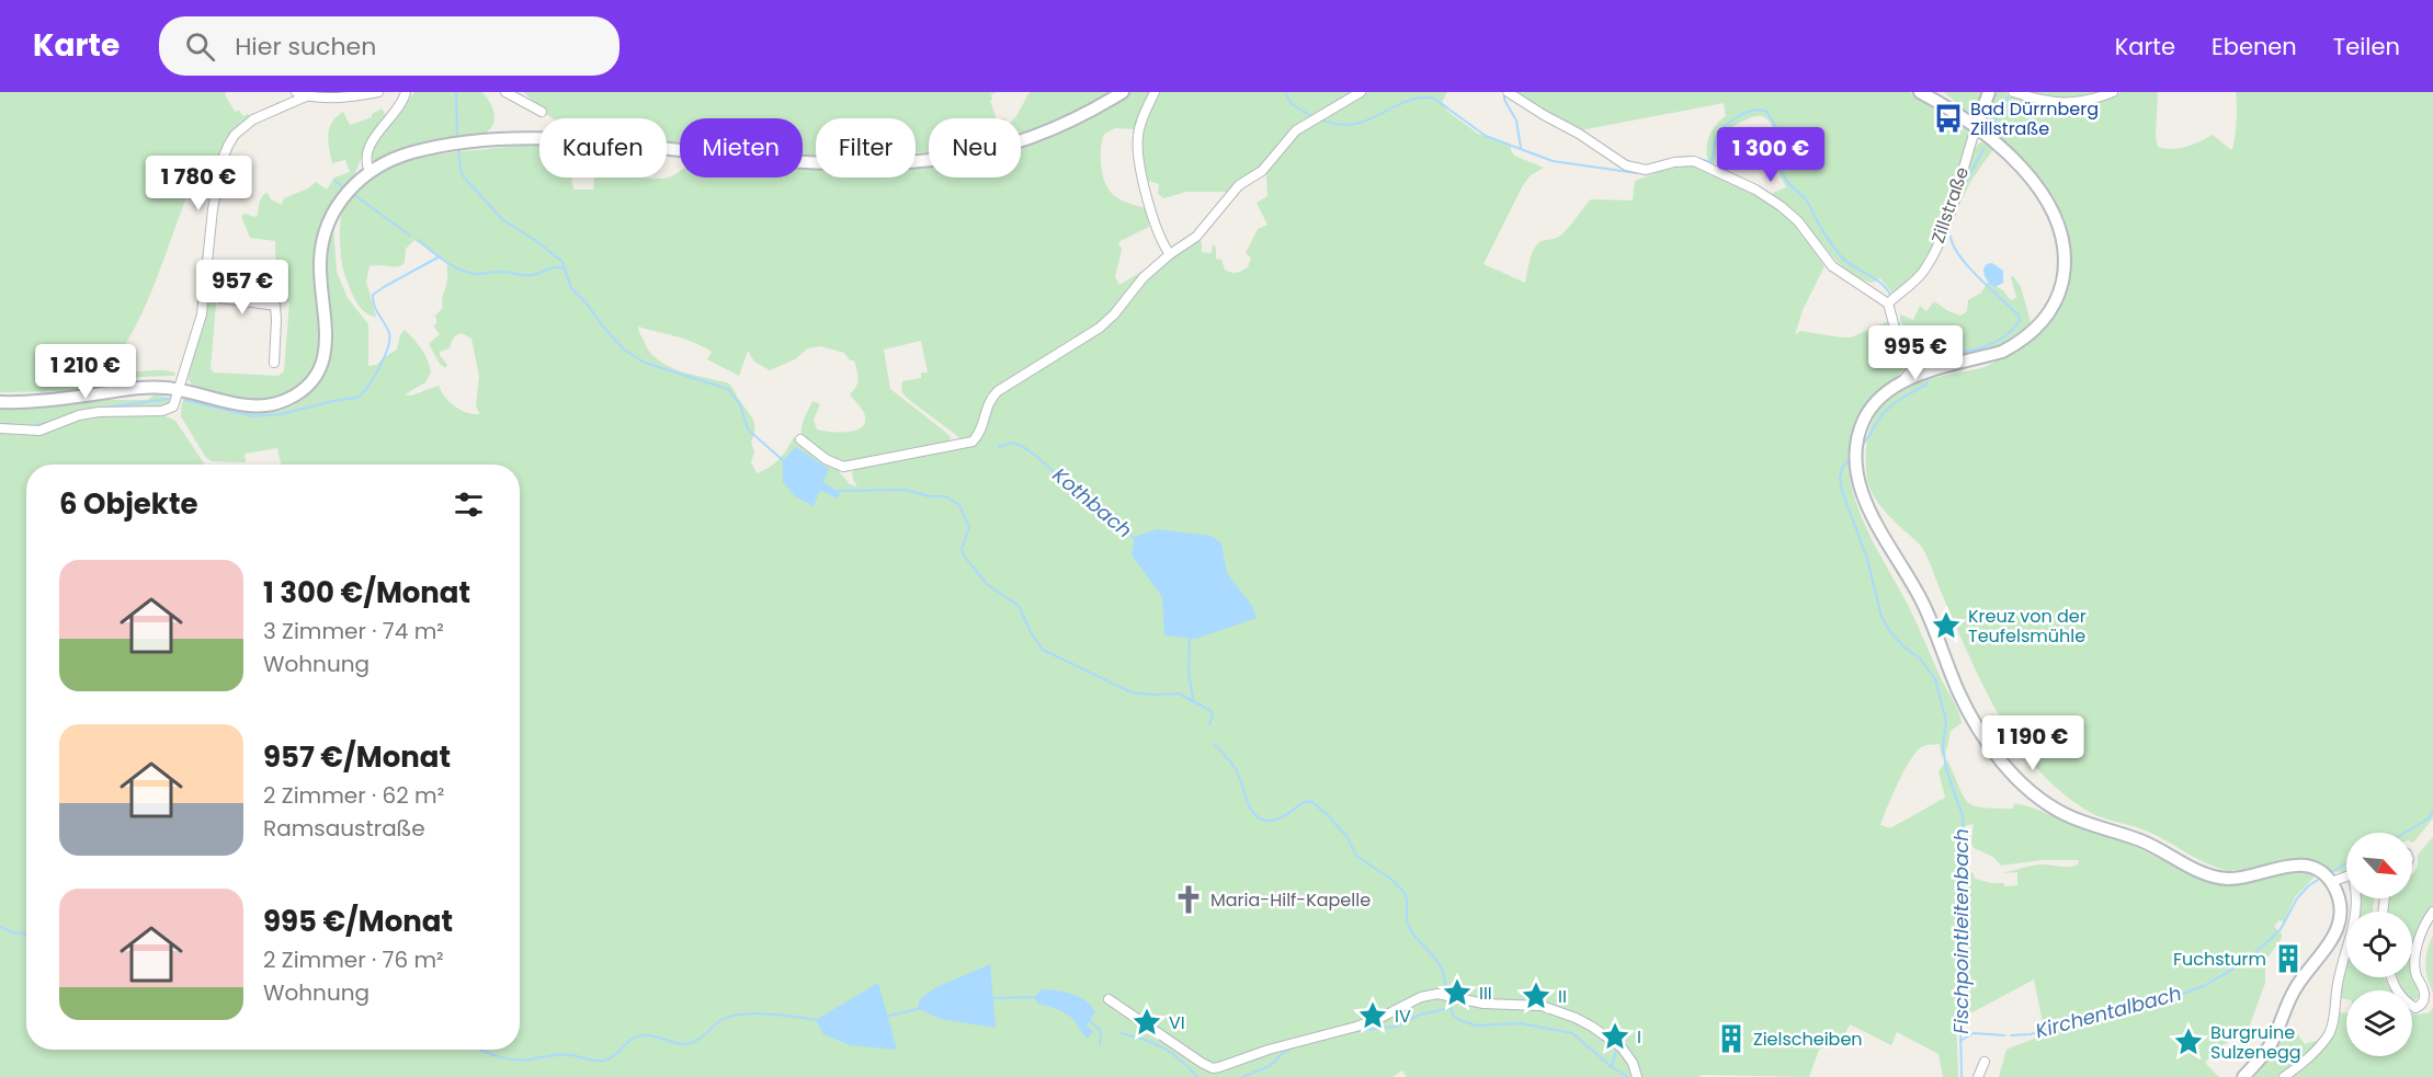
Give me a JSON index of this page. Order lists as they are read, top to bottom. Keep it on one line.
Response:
{"streets":{"main road":["Zillstraße"]},"water":["Kothbach","Fischpointleitenbach","Kirchentalbach"],"places":{"bus stop":["Bad Dürrnberg Zillstraße"],"place":["Kreuz von der Teufelsmühle","III","II","IV","VI","I","Burgruine Sulzenegg"],"church":["Maria-Hilf-Kapelle"],"building":["Fuchsturm","Zielscheiben"]},"north":"bottom right","page":{"header":"Karte","search":"Hier suchen","nav":["Karte","Ebenen","Teilen"],"chip":["Kaufen","Mieten","Filter","Neu"],"price":["1 300 €","1 780 €","957 €","995 €","1 210 €","1 190 €"],"heading":"6 Objekte","list":[{"name":"1 300 €/Monat","note":"3 Zimmer · 74 m² · Wohnung"},{"name":"957 €/Monat","note":"2 Zimmer · 62 m² · Ramsaustraße"},{"name":"995 €/Monat","note":"2 Zimmer · 76 m² · Wohnung"}]}}
